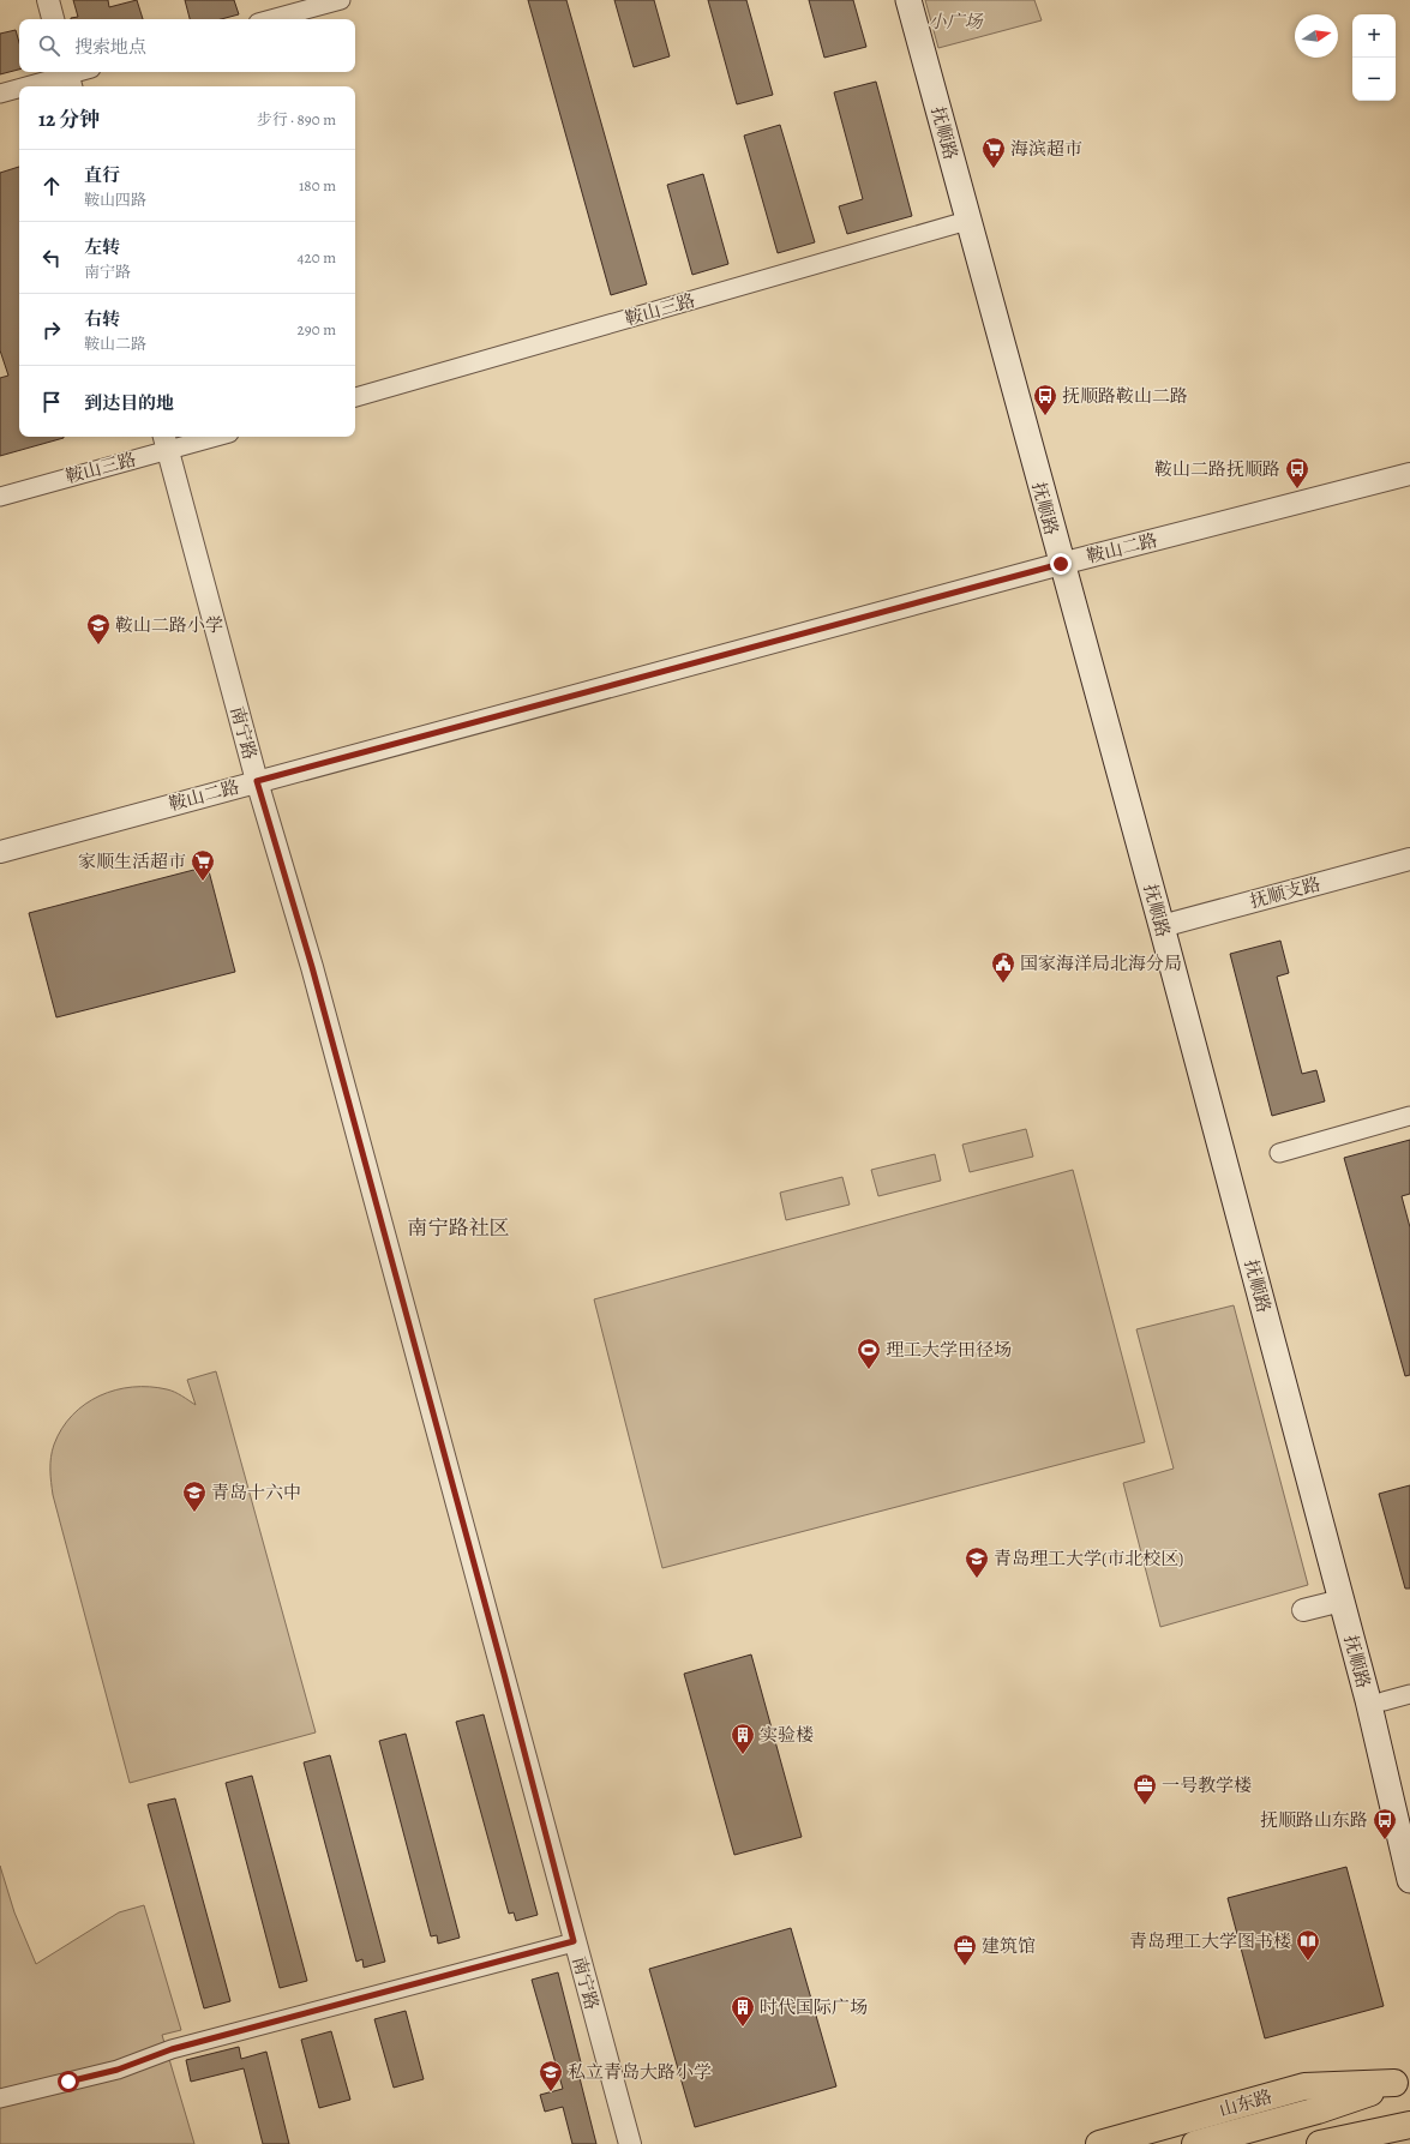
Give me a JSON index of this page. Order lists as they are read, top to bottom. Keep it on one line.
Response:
{"streets":{"main road":["抚顺路","山东路"],"street":["鞍山三路","鞍山二路","南宁路","抚顺支路"]},"crossings":[["抚顺路","鞍山三路"],["抚顺路","鞍山二路"],["抚顺路","抚顺支路"],["鞍山三路","南宁路"],["鞍山二路","南宁路"]],"districts":["南宁路社区"],"parks":["小广场"],"places":{"supermarket":["海滨超市","家顺生活超市"],"bus stop":["抚顺路鞍山二路","鞍山二路抚顺路","抚顺路山东路"],"school or university":["鞍山二路小学","青岛十六中","青岛理工大学(市北校区)","私立青岛大路小学"],"public building":["国家海洋局北海分局"],"sports":["理工大学田径场"],"building":["实验楼","时代国际广场"],"office":["一号教学楼","建筑馆"],"library":["青岛理工大学图书楼"]},"north":"right","page":{"map_buttons":["+","−"],"search":"搜索地点","heading":["12 分钟","步行 · 890 m"],"list":[["直行","鞍山四路","180 m"],["左转","南宁路","420 m"],["右转","鞍山二路","290 m"],"到达目的地"]}}
